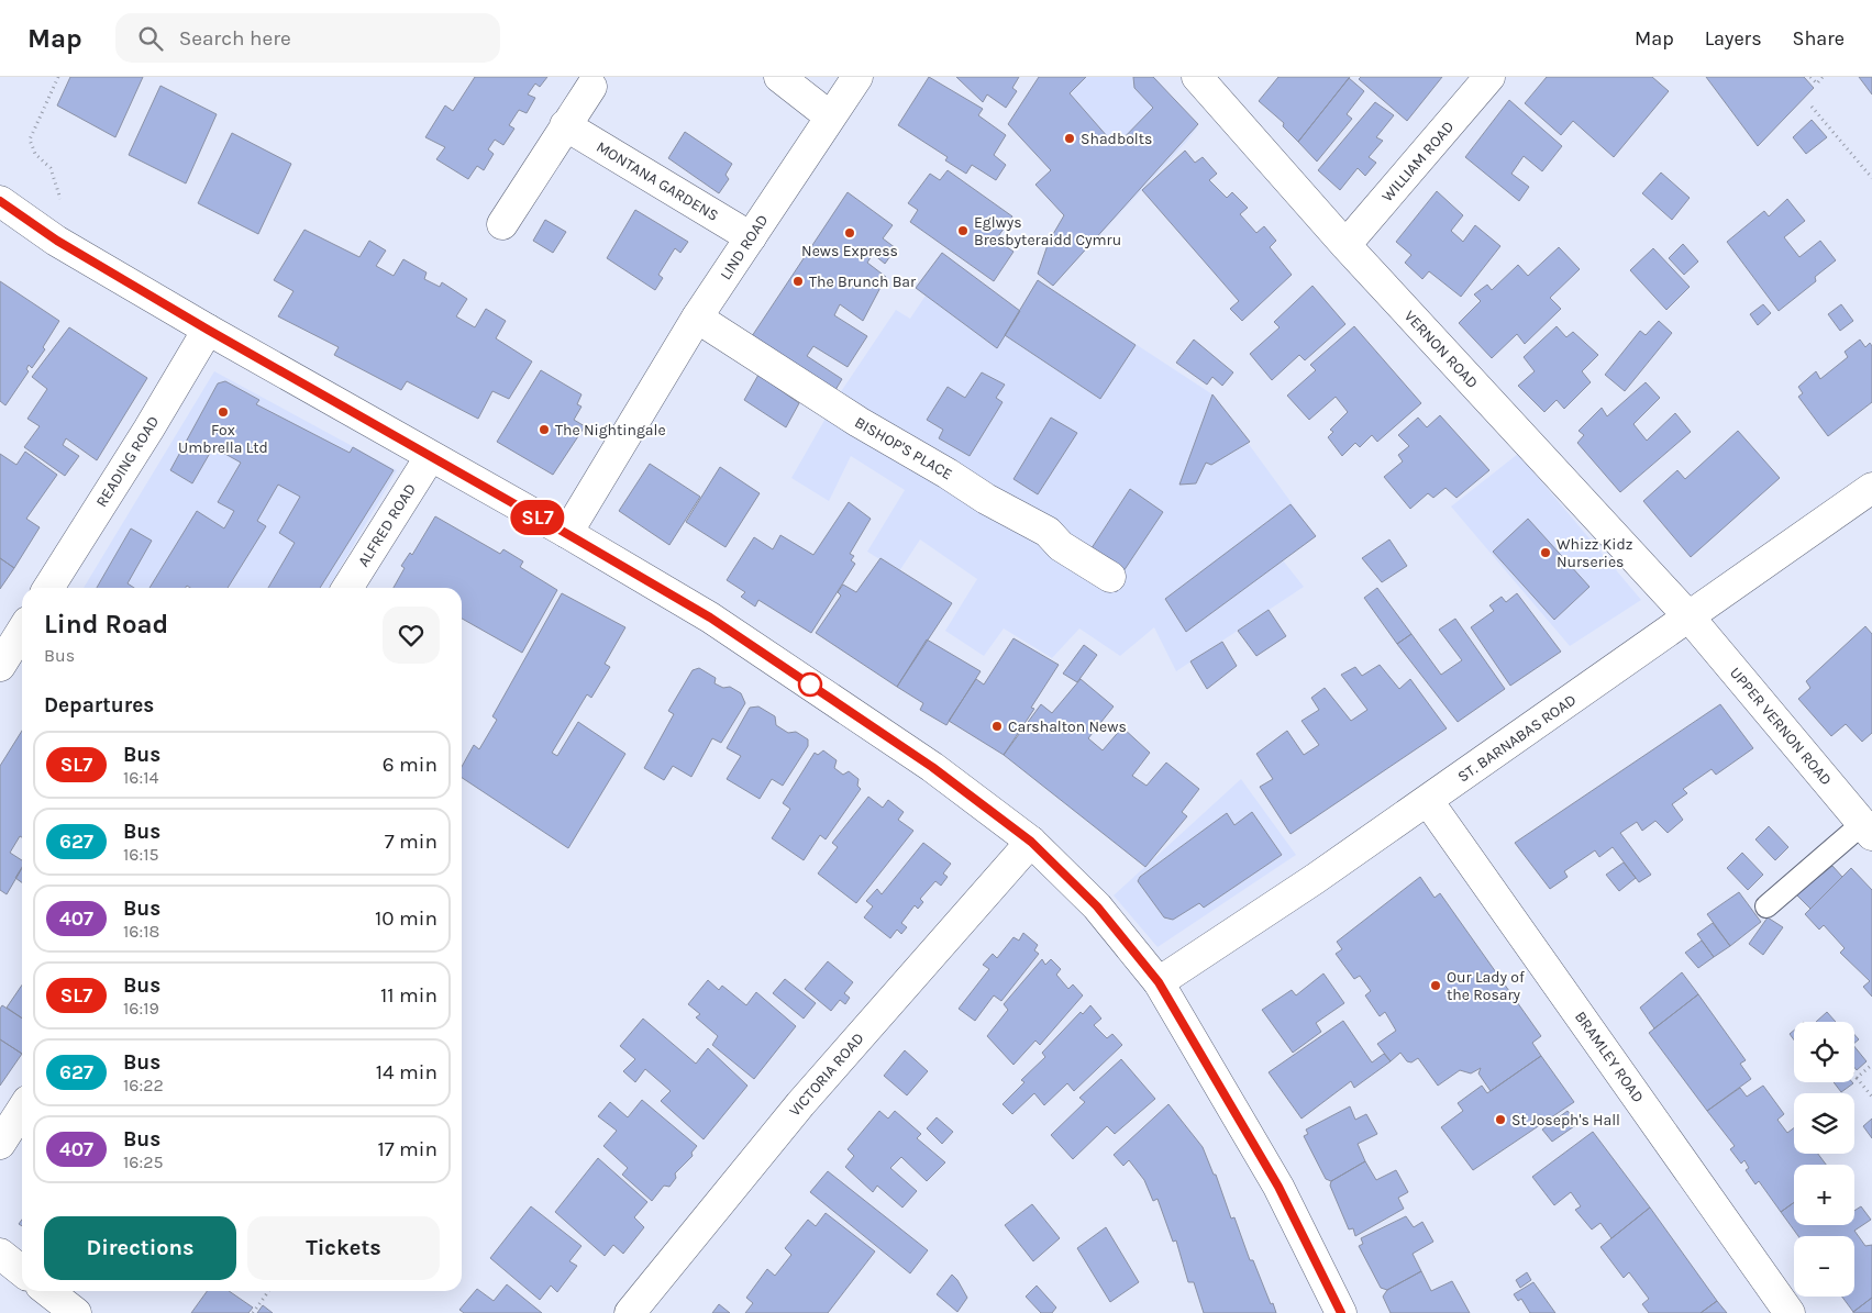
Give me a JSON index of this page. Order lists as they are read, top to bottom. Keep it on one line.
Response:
{"streets":{"main road":["WILLIAM ROAD","MONTANA GARDENS","LIND ROAD","VERNON ROAD","BISHOP'S PLACE","READING ROAD","ALFRED ROAD","UPPER VERNON ROAD","ST. BARNABAS ROAD","BRAMLEY ROAD","VICTORIA ROAD"]},"crossings":[["WILLIAM ROAD","VERNON ROAD"],["MONTANA GARDENS","LIND ROAD"],["LIND ROAD","BISHOP'S PLACE"],["VERNON ROAD","UPPER VERNON ROAD"],["VERNON ROAD","ST. BARNABAS ROAD"],["UPPER VERNON ROAD","ST. BARNABAS ROAD"],["ST. BARNABAS ROAD","BRAMLEY ROAD"]],"places":["Shadbolts","Eglwys Bresbyteraidd Cymru","News Express","The Brunch Bar","Fox Umbrella Ltd","The Nightingale","Whizz Kidz Nurseries","Carshalton News","Our Lady of the Rosary","St Joseph's Hall"],"lines":["bus line SL7"],"page":{"header":"Map","search":"Search here","nav":["Map","Layers","Share"],"on_map":"SL7","heading":[["Lind Road","Bus"],"Departures"],"list":[{"mark":"SL7","name":"Bus","note":"16:14","value":"6 min"},{"mark":"627","name":"Bus","note":"16:15","value":"7 min"},{"mark":"407","name":"Bus","note":"16:18","value":"10 min"},{"mark":"SL7","name":"Bus","note":"16:19","value":"11 min"},{"mark":"627","name":"Bus","note":"16:22","value":"14 min"},{"mark":"407","name":"Bus","note":"16:25","value":"17 min"}],"map_buttons":["+","−"],"buttons":["Directions","Tickets"]}}
